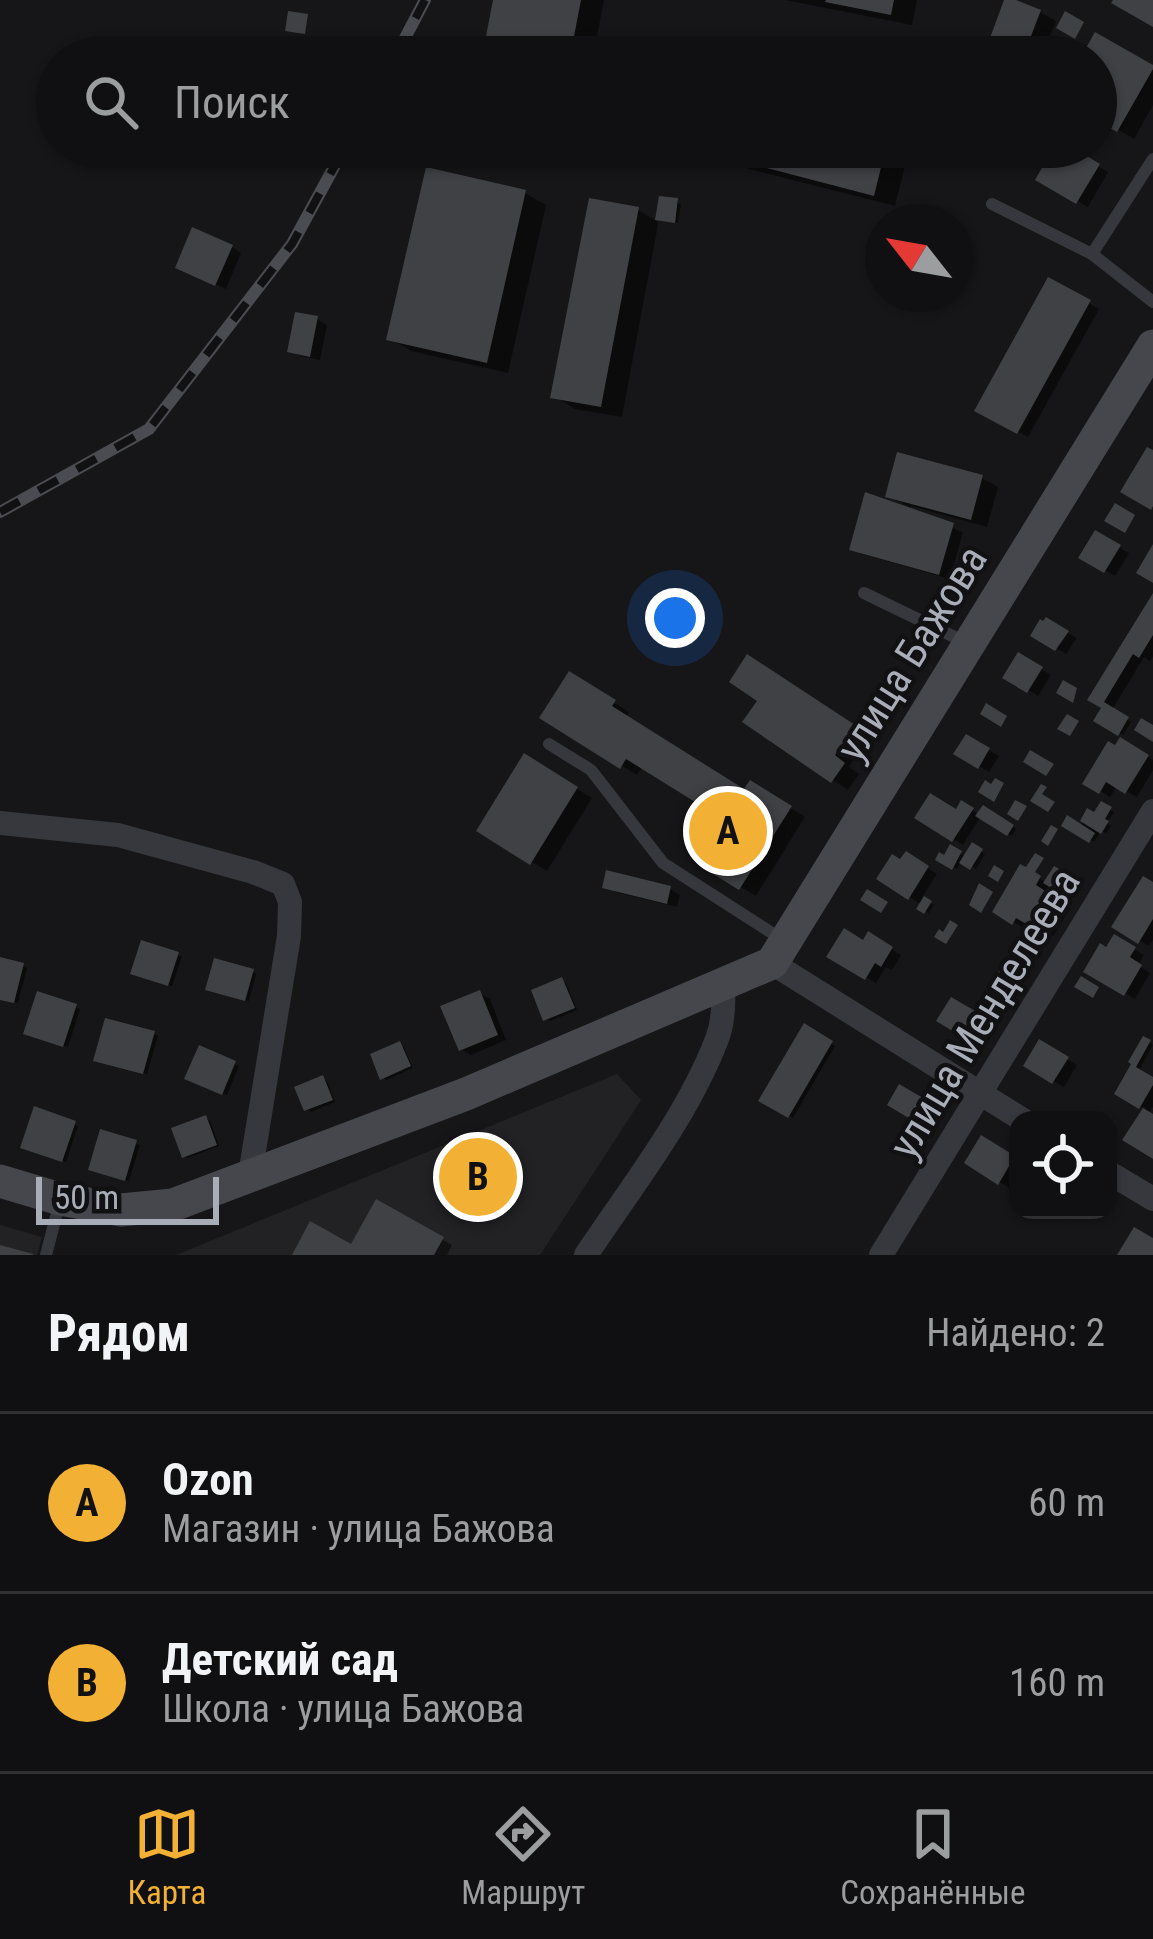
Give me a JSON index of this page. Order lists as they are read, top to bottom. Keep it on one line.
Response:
{"streets":{"main road":["улица Бажова"],"street":["улица Менделеева"]},"scale_bar":"50 m","north":"top left","page":{"search":"Поиск","pins":["A","B"],"scale":"50 m","heading":["Рядом","Найдено: 2"],"list":[{"mark":"A","name":"Ozon","note":"Магазин · улица Бажова","value":"60 m"},{"mark":"B","name":"Детский сад","note":"Школа · улица Бажова","value":"160 m"}],"nav":["Карта","Маршрут","Сохранённые"]}}
